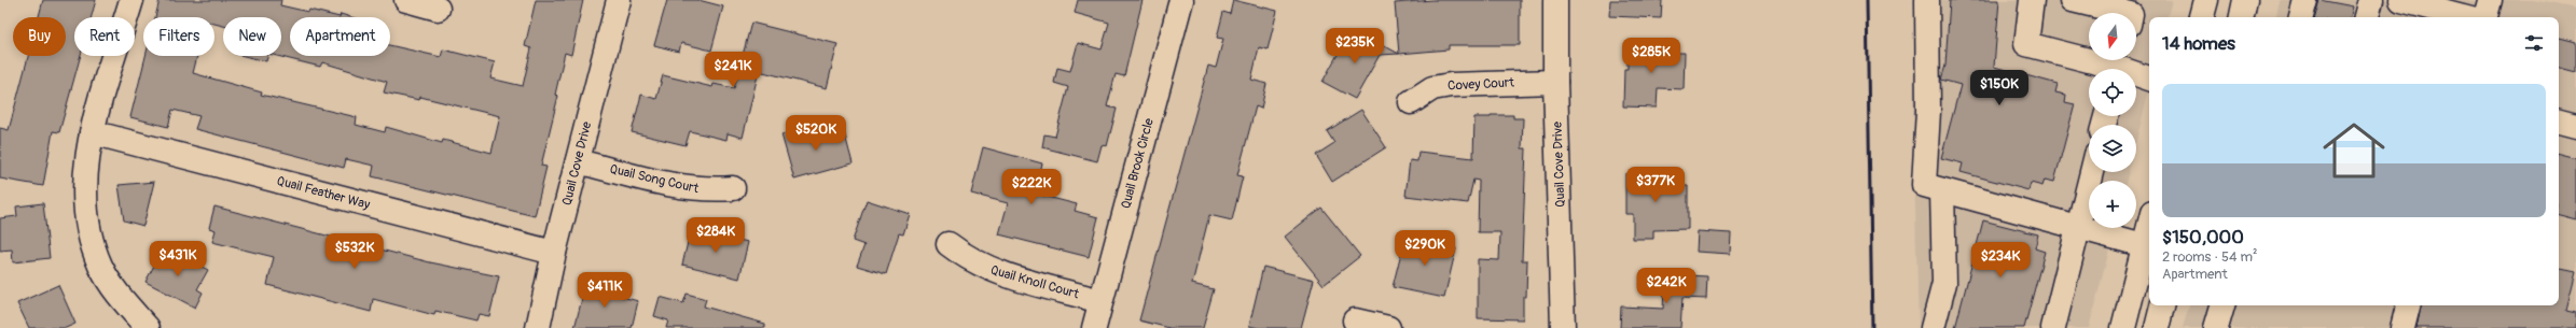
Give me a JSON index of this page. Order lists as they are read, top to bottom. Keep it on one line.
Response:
{"streets":{"street":["Covey Court","Quail Cove Drive","Quail Brook Circle","Quail Song Court","Quail Feather Way","Quail Knoll Court"]},"crossings":[["Covey Court","Quail Cove Drive"],["Quail Cove Drive","Quail Song Court"],["Quail Cove Drive","Quail Feather Way"],["Quail Brook Circle","Quail Knoll Court"]],"north":"bottom","page":{"map_buttons":"+","chip":["Buy","Rent","Filters","New","Apartment"],"heading":"14 homes","price":["$235K","$285K","$241K","$150K","$520K","$377K","$222K","$284K","$290K","$532K","$431K","$234K","$242K","$411K"],"list":[{"name":"$150,000","note":"2 rooms · 54 m² · Apartment"}]}}
